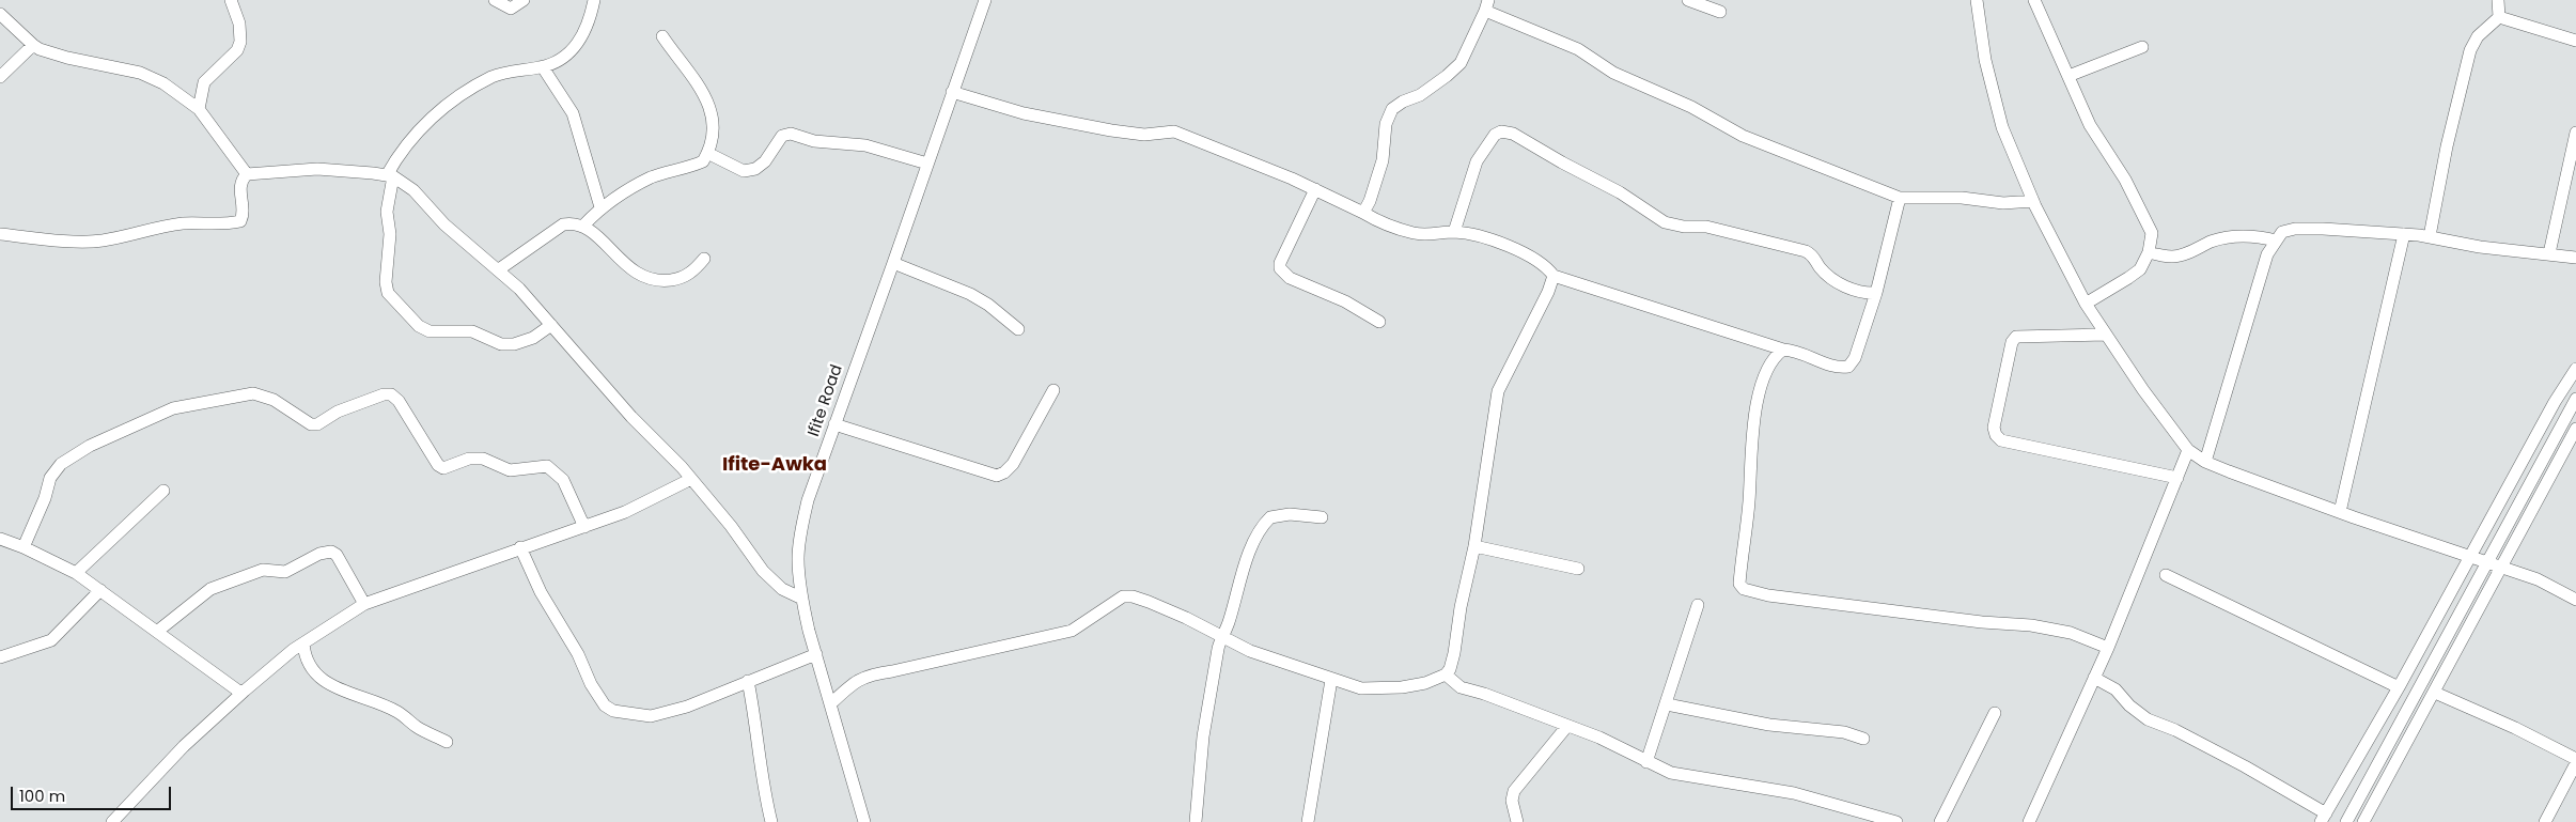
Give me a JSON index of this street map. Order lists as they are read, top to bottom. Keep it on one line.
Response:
{"streets":{"street":["Ifite Road"]},"districts":["Ifite-Awka"],"scale_bar":"100 m"}
